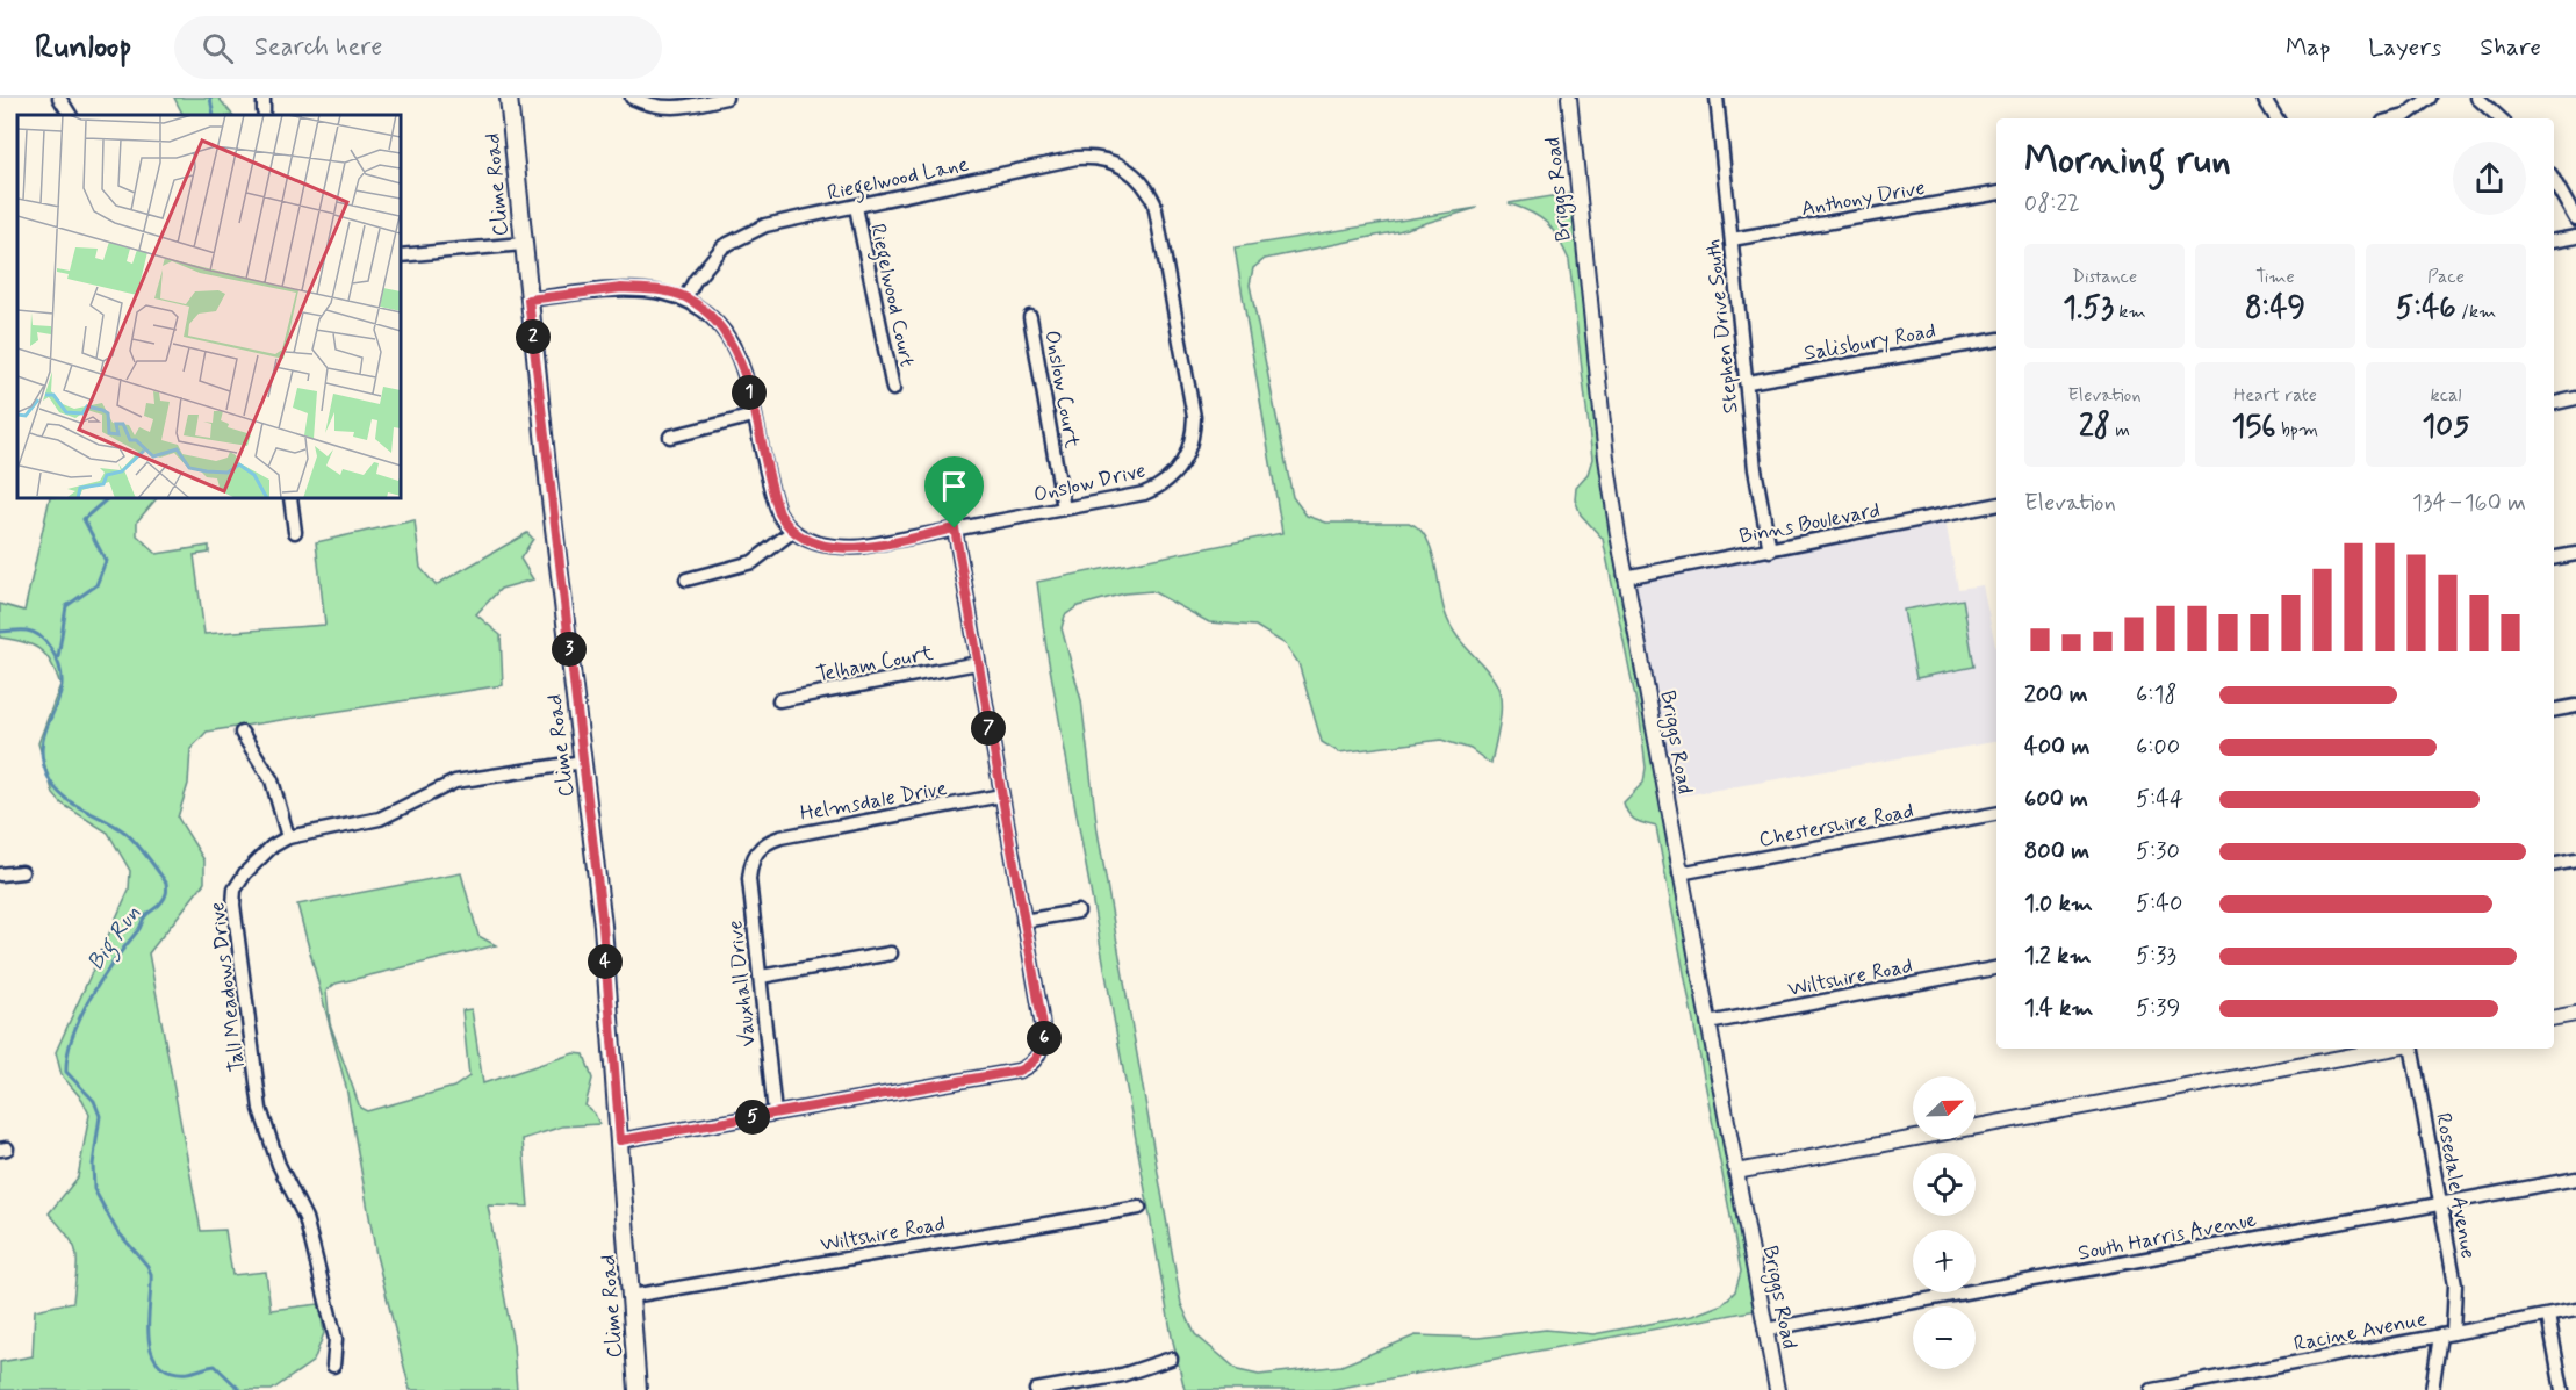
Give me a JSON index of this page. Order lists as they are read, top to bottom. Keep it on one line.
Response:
{"streets":{"main road":["Clime Road"],"street":["Riegelwood Lane","Briggs Road","Anthony Drive","Riegelwood Court","Stephen Drive South","Salisbury Road","Onslow Court","Onslow Drive","Binns Boulevard","Telham Court","Helmsdale Drive","Chestershire Road","Wiltshire Road","Vauxhall Drive","Tall Meadows Drive","Rosedale Avenue","South Harris Avenue","Racine Avenue"]},"crossings":[["Riegelwood Lane","Riegelwood Court"],["Riegelwood Lane","Onslow Drive"],["Clime Road","Wiltshire Road"],["Clime Road","Tall Meadows Drive"],["Briggs Road","Binns Boulevard"],["Briggs Road","Chestershire Road"],["Briggs Road","Wiltshire Road"],["Briggs Road","South Harris Avenue"],["Anthony Drive","Stephen Drive South"],["Stephen Drive South","Salisbury Road"],["Stephen Drive South","Binns Boulevard"],["Onslow Court","Onslow Drive"],["Helmsdale Drive","Vauxhall Drive"],["Rosedale Avenue","South Harris Avenue"],["Rosedale Avenue","Racine Avenue"]],"water":["Big Run"],"north":"top right","page":{"header":"Runloop","search":"Search here","nav":["Map","Layers","Share"],"heading":["Morning run","08:22"],"stats":[["Distance","1.53 km"],["Time","8:49"],["Pace","5:46 /km"],["Elevation","28 m"],["Heart rate","156 bpm"],["kcal","105"]],"pins":["2","1","3","7","4","6","5"],"chart":["Elevation","134–160 m"],"list":[{"name":"200 m","note":"6:18"},{"name":"400 m","note":"6:00"},{"name":"600 m","note":"5:44"},{"name":"800 m","note":"5:30"},{"name":"1.0 km","note":"5:40"},{"name":"1.2 km","note":"5:33"},{"name":"1.4 km","note":"5:39"}],"map_buttons":["+","−"]}}
